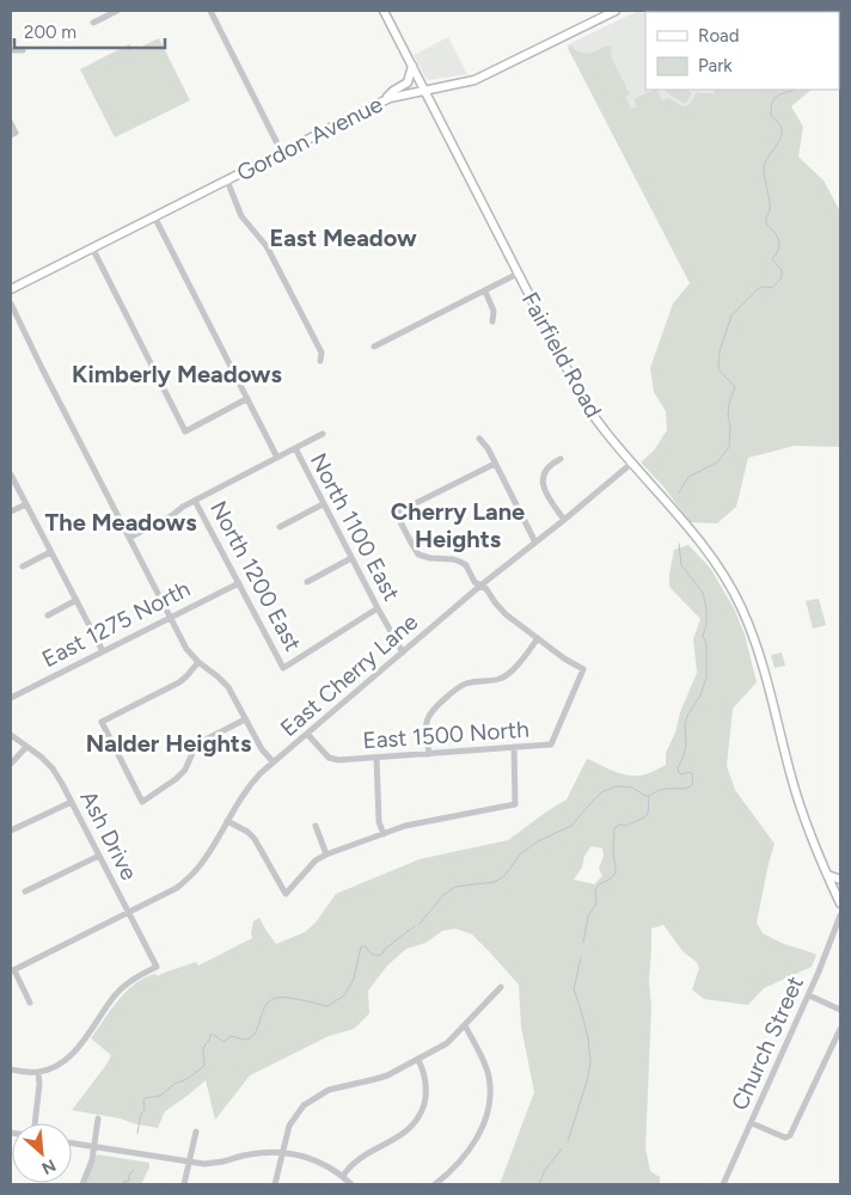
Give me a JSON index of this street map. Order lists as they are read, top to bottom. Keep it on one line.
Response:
{"streets":{"main road":["Gordon Avenue","Fairfield Road"],"street":["North 1100 East","North 1200 East","East 1275 North","East Cherry Lane","East 1500 North","Ash Drive","Church Street"]},"crossings":[["Gordon Avenue","Fairfield Road"],["Fairfield Road","East Cherry Lane"],["North 1100 East","North 1200 East"],["North 1100 East","East Cherry Lane"],["North 1200 East","East 1275 North"],["East Cherry Lane","East 1500 North"],["East Cherry Lane","Ash Drive"]],"districts":["East Meadow","Kimberly Meadows","Cherry Lane Heights","The Meadows","Nalder Heights"],"legend":["Road","Park"],"scale_bar":"200 m","north":"bottom right"}
